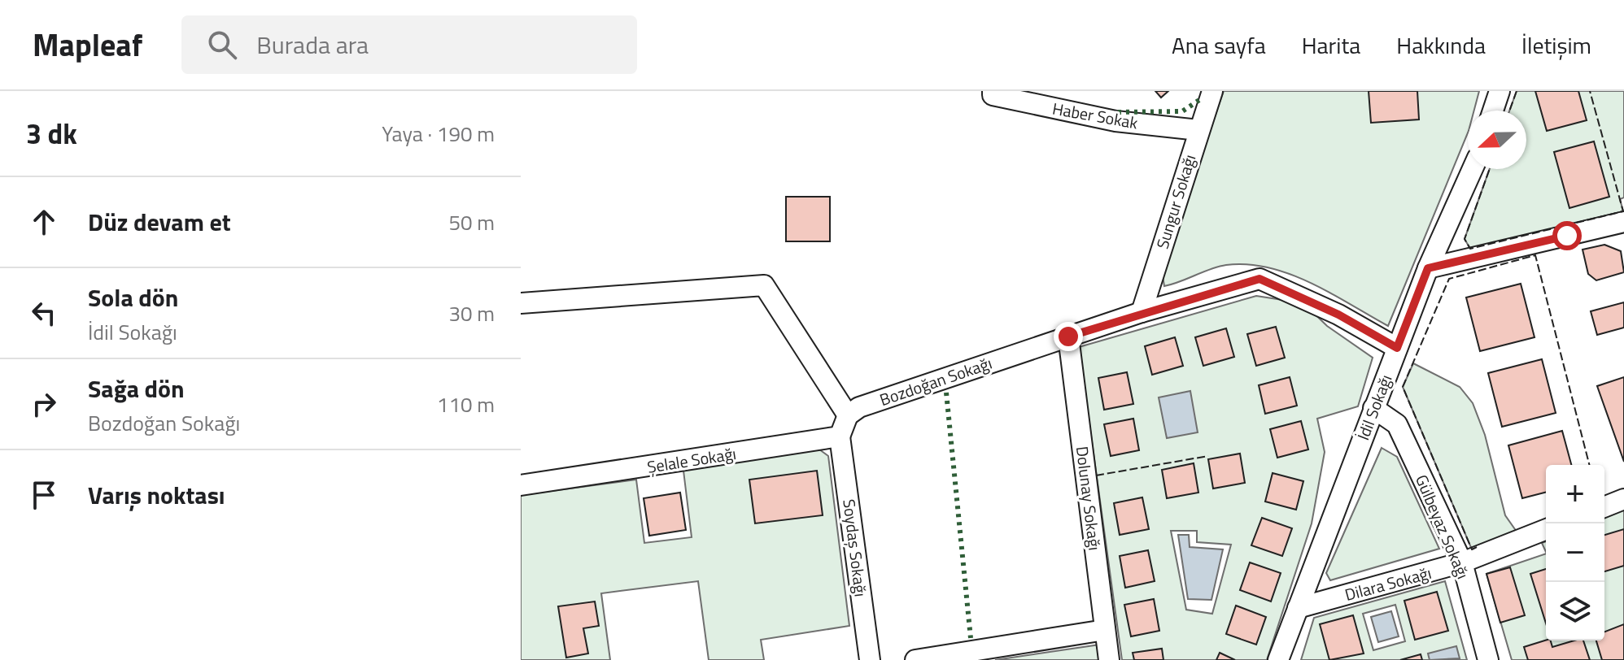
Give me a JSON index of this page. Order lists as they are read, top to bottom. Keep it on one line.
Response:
{"streets":{"street":["Haber Sokak","Sungur Sokağı","Bozdoğan Sokağı","İdil Sokağı","Şelale Sokağı","Dolunay Sokağı","Gülbeyaz Sokağı","Soydaş Sokağı","Dilara Sokağı"]},"crossings":[["Haber Sokak","Sungur Sokağı"],["Sungur Sokağı","Bozdoğan Sokağı"],["Bozdoğan Sokağı","İdil Sokağı"],["Bozdoğan Sokağı","Dolunay Sokağı"],["İdil Sokağı","Gülbeyaz Sokağı"],["İdil Sokağı","Dilara Sokağı"],["Şelale Sokağı","Soydaş Sokağı"],["Gülbeyaz Sokağı","Dilara Sokağı"]],"north":"left","page":{"header":"Mapleaf","search":"Burada ara","nav":["Ana sayfa","Harita","Hakkında","İletişim"],"heading":["3 dk","Yaya · 190 m"],"list":[["Düz devam et","50 m"],["Sola dön","İdil Sokağı","30 m"],["Sağa dön","Bozdoğan Sokağı","110 m"],"Varış noktası"],"map_buttons":["+","−"]}}
